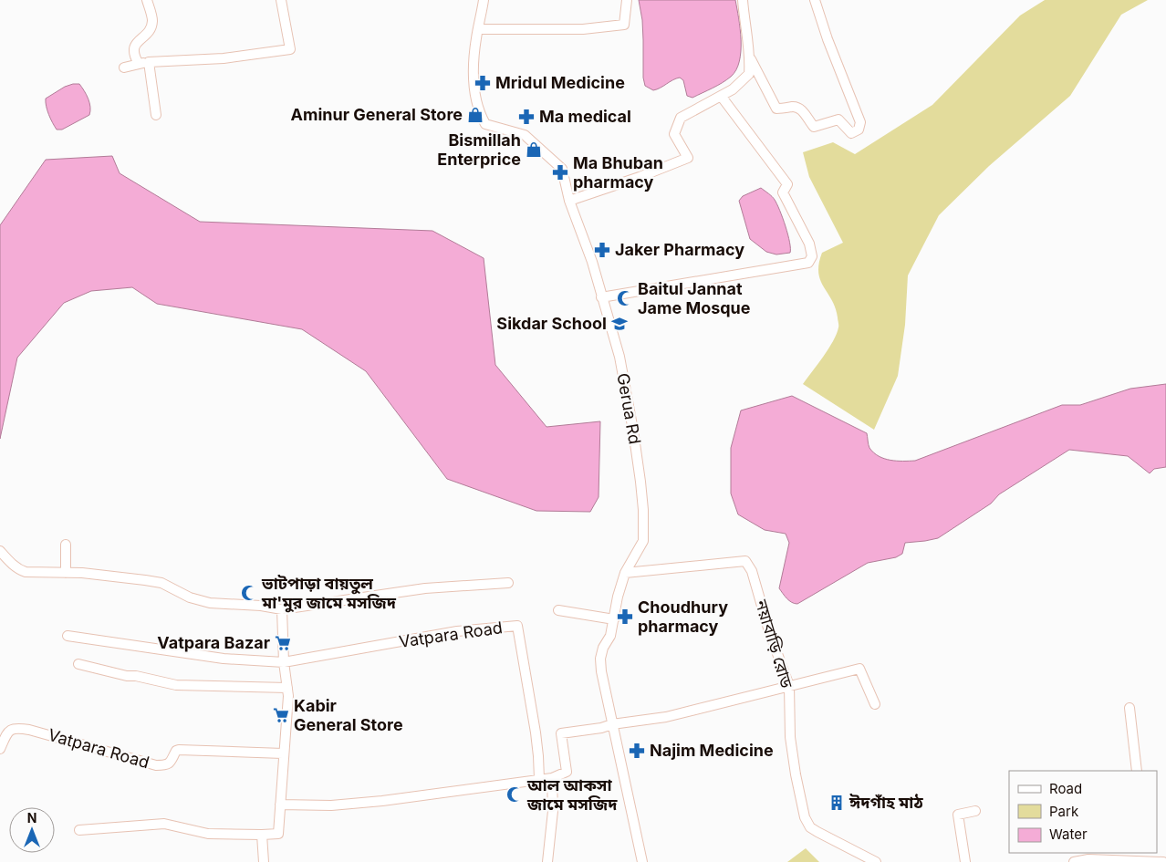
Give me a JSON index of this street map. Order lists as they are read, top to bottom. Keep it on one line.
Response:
{"streets":{"street":["Gerua Rd","Vatpara Road","নয়াবাড়ি রোড"]},"crossings":[["Gerua Rd","নয়াবাড়ি রোড"]],"places":{"pharmacy":["Mridul Medicine","Ma medical","Ma Bhuban pharmacy","Jaker Pharmacy","Choudhury pharmacy","Najim Medicine"],"shop":["Aminur General Store","Bismillah Enterprice"],"mosque":["Baitul Jannat Jame Mosque","ভাটপাড়া বায়তুল মা'মুর জামে মসজিদ","আল আকসা জামে মসজিদ"],"school or university":["Sikdar School"],"supermarket":["Vatpara Bazar","Kabir General Store"],"building":["ঈদগাঁহ মাঠ"]},"legend":["Road","Park","Water"],"north":"top"}
